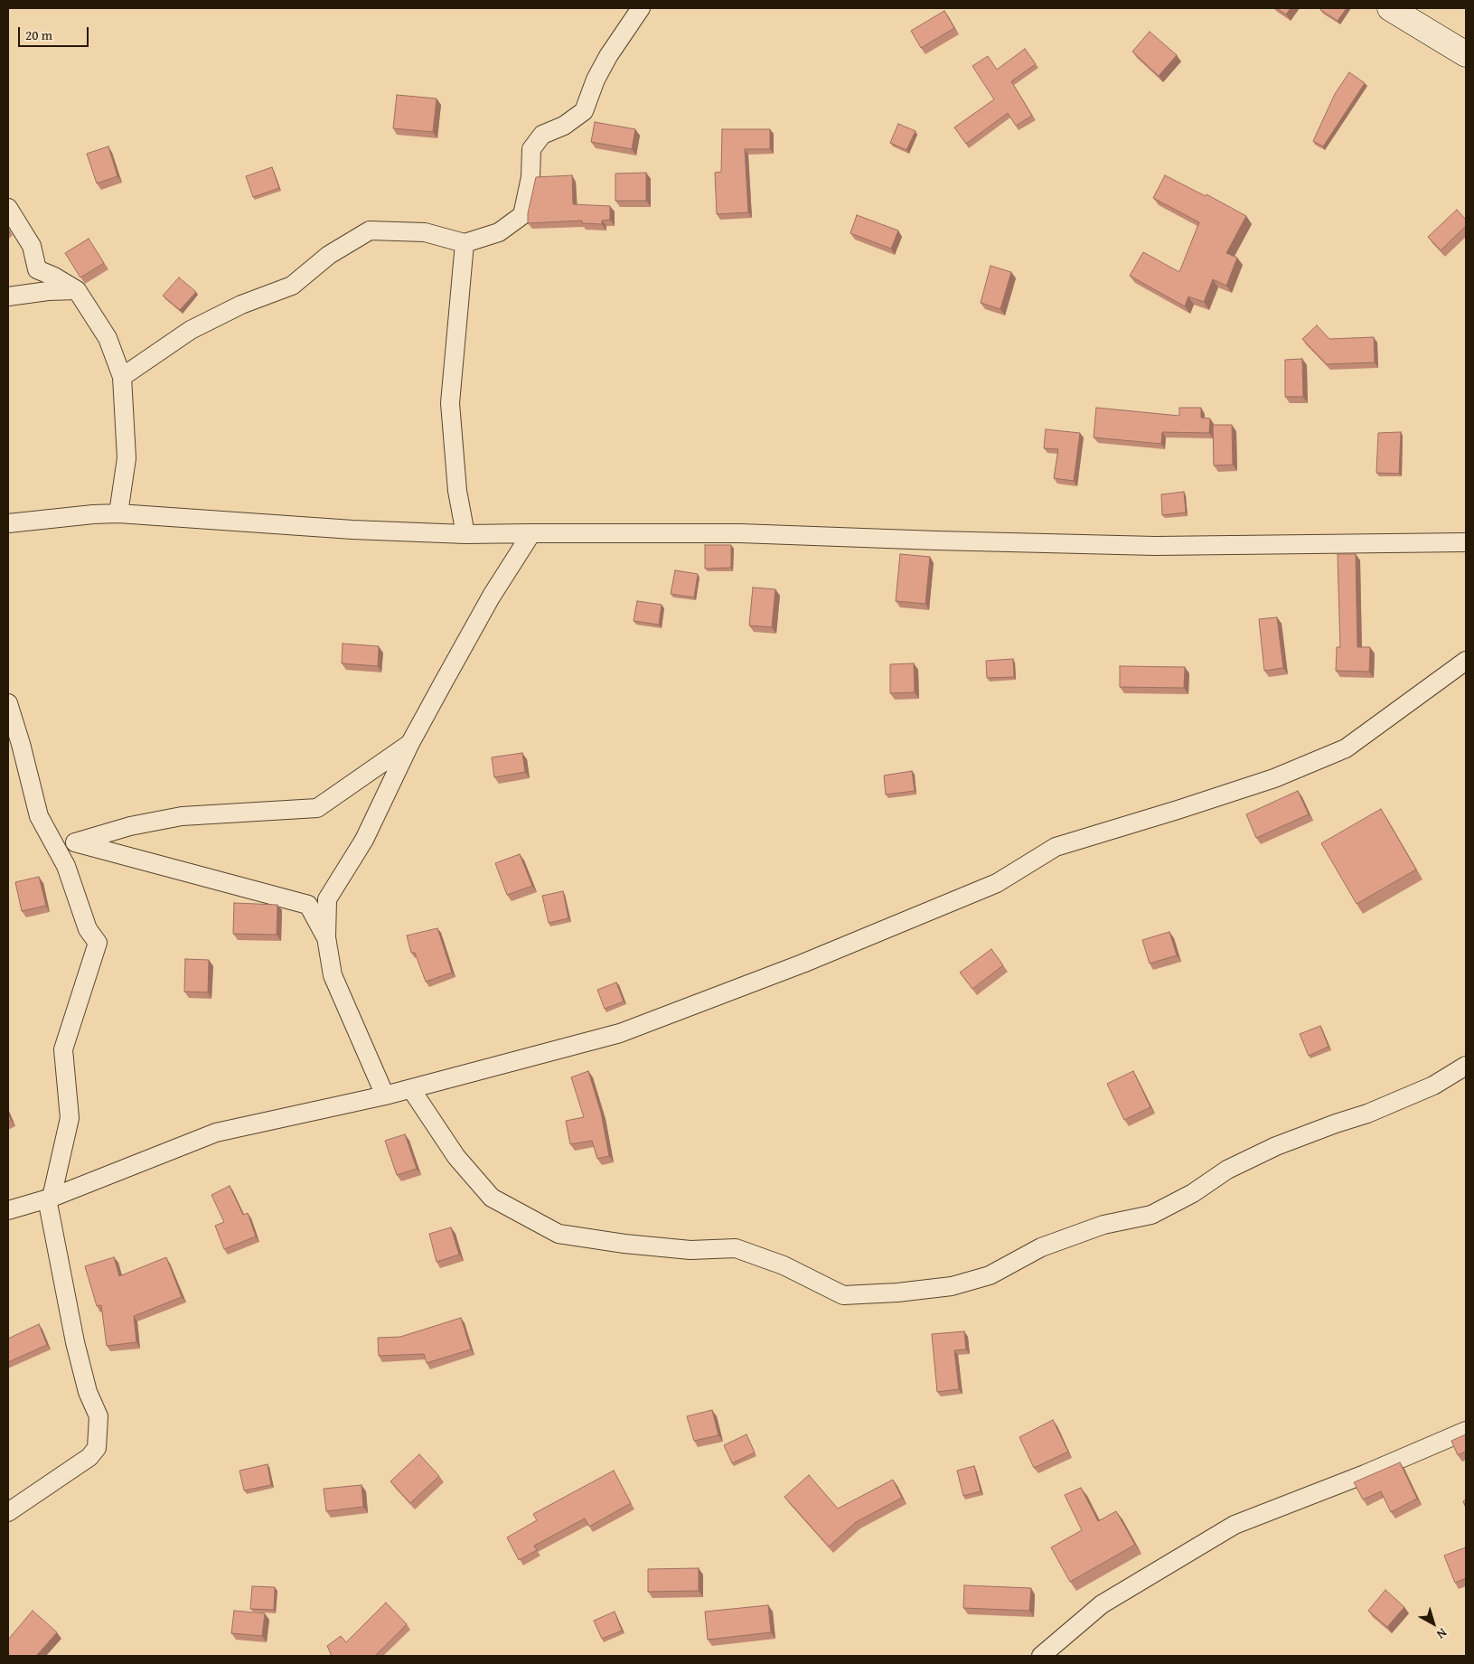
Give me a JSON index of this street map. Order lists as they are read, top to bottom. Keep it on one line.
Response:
{"scale_bar":"20 m","north":"bottom right"}
